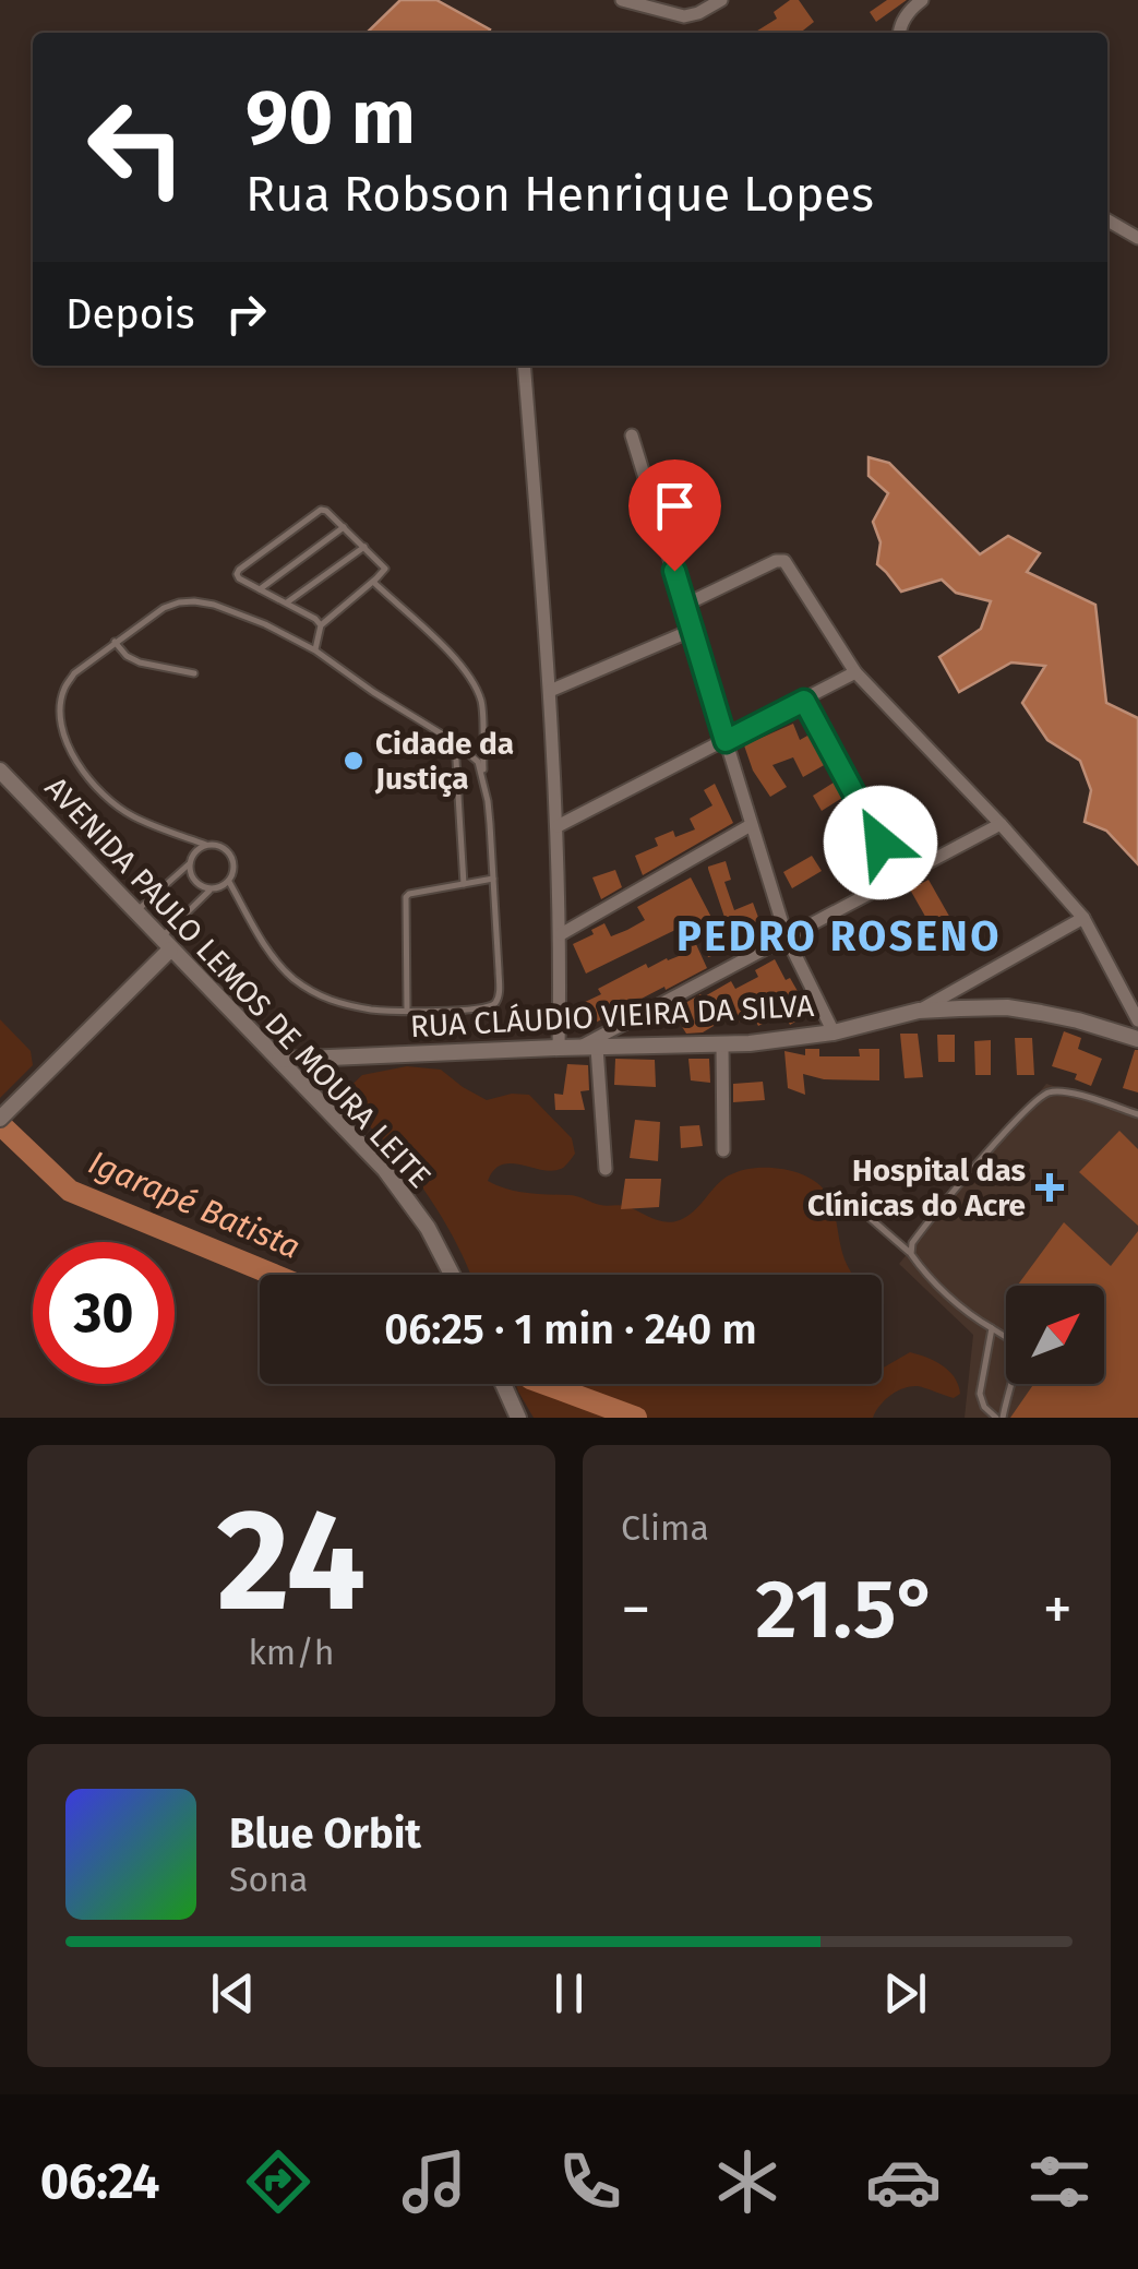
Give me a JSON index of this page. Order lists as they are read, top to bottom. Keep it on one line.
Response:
{"streets":{"street":["AVENIDA PAULO LEMOS DE MOURA LEITE","RUA CLÁUDIO VIEIRA DA SILVA"]},"crossings":[["AVENIDA PAULO LEMOS DE MOURA LEITE","RUA CLÁUDIO VIEIRA DA SILVA"]],"districts":["PEDRO ROSENO"],"water":["Igarapé Batista"],"places":{"other":["Cidade da Justiça"],"health":["Hospital das Clínicas do Acre"]},"north":"top right","page":{"turn":["90 m","Rua Robson Henrique Lopes"],"then":"Depois","limit":"30","trip":"06:25 · 1 min · 240 m","tile":[["24","km/h"],"Clima"],"heat":["−","21.5°","+"],"song":["Blue Orbit","Sona"],"tabs":"06:24"}}
